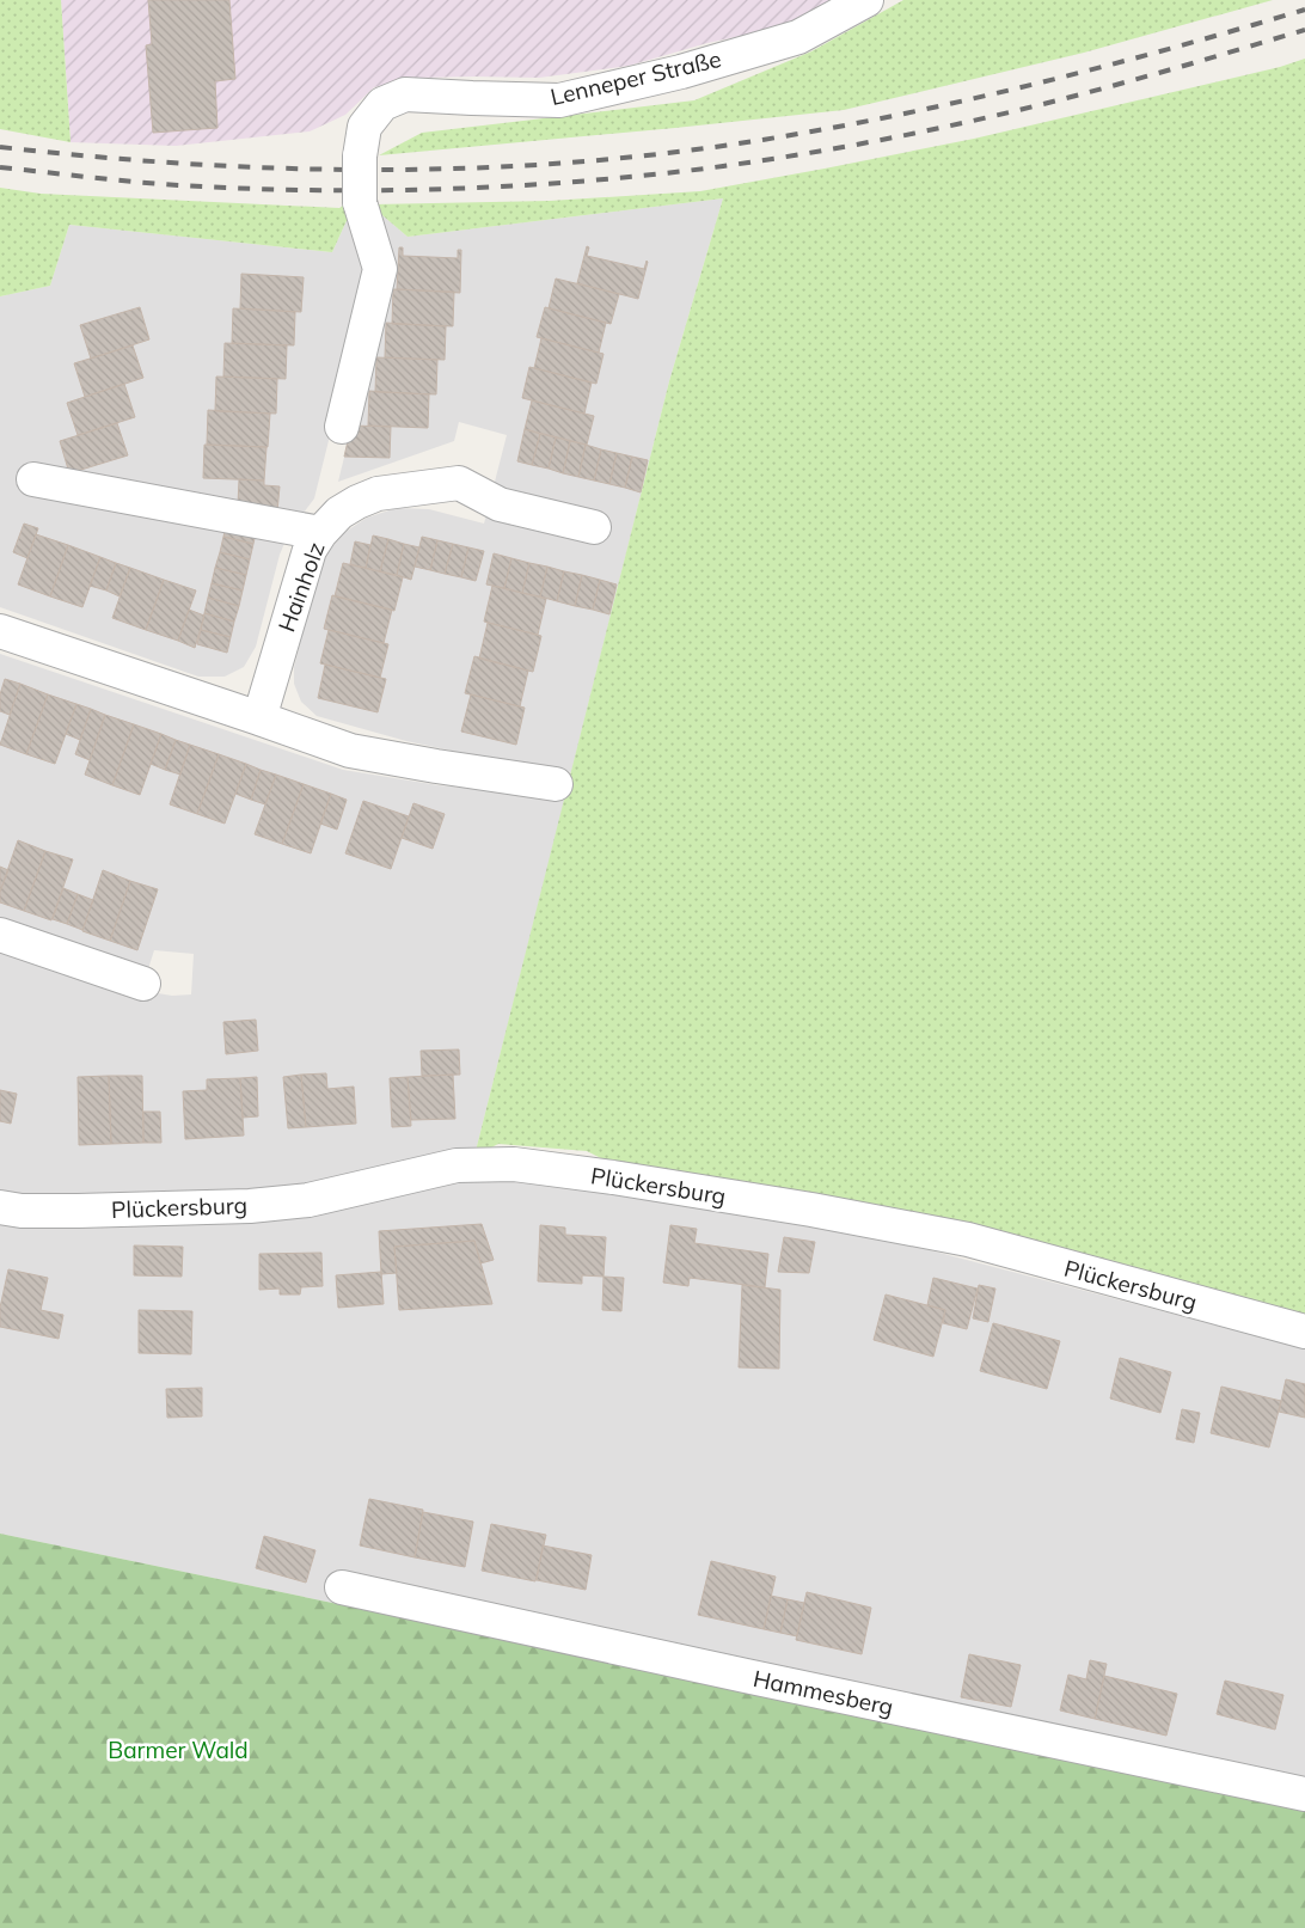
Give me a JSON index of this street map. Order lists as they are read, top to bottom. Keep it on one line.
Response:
{"streets":{"street":["Lenneper Straße","Hainholz","Plückersburg","Hammesberg"]},"parks":["Barmer Wald"]}
